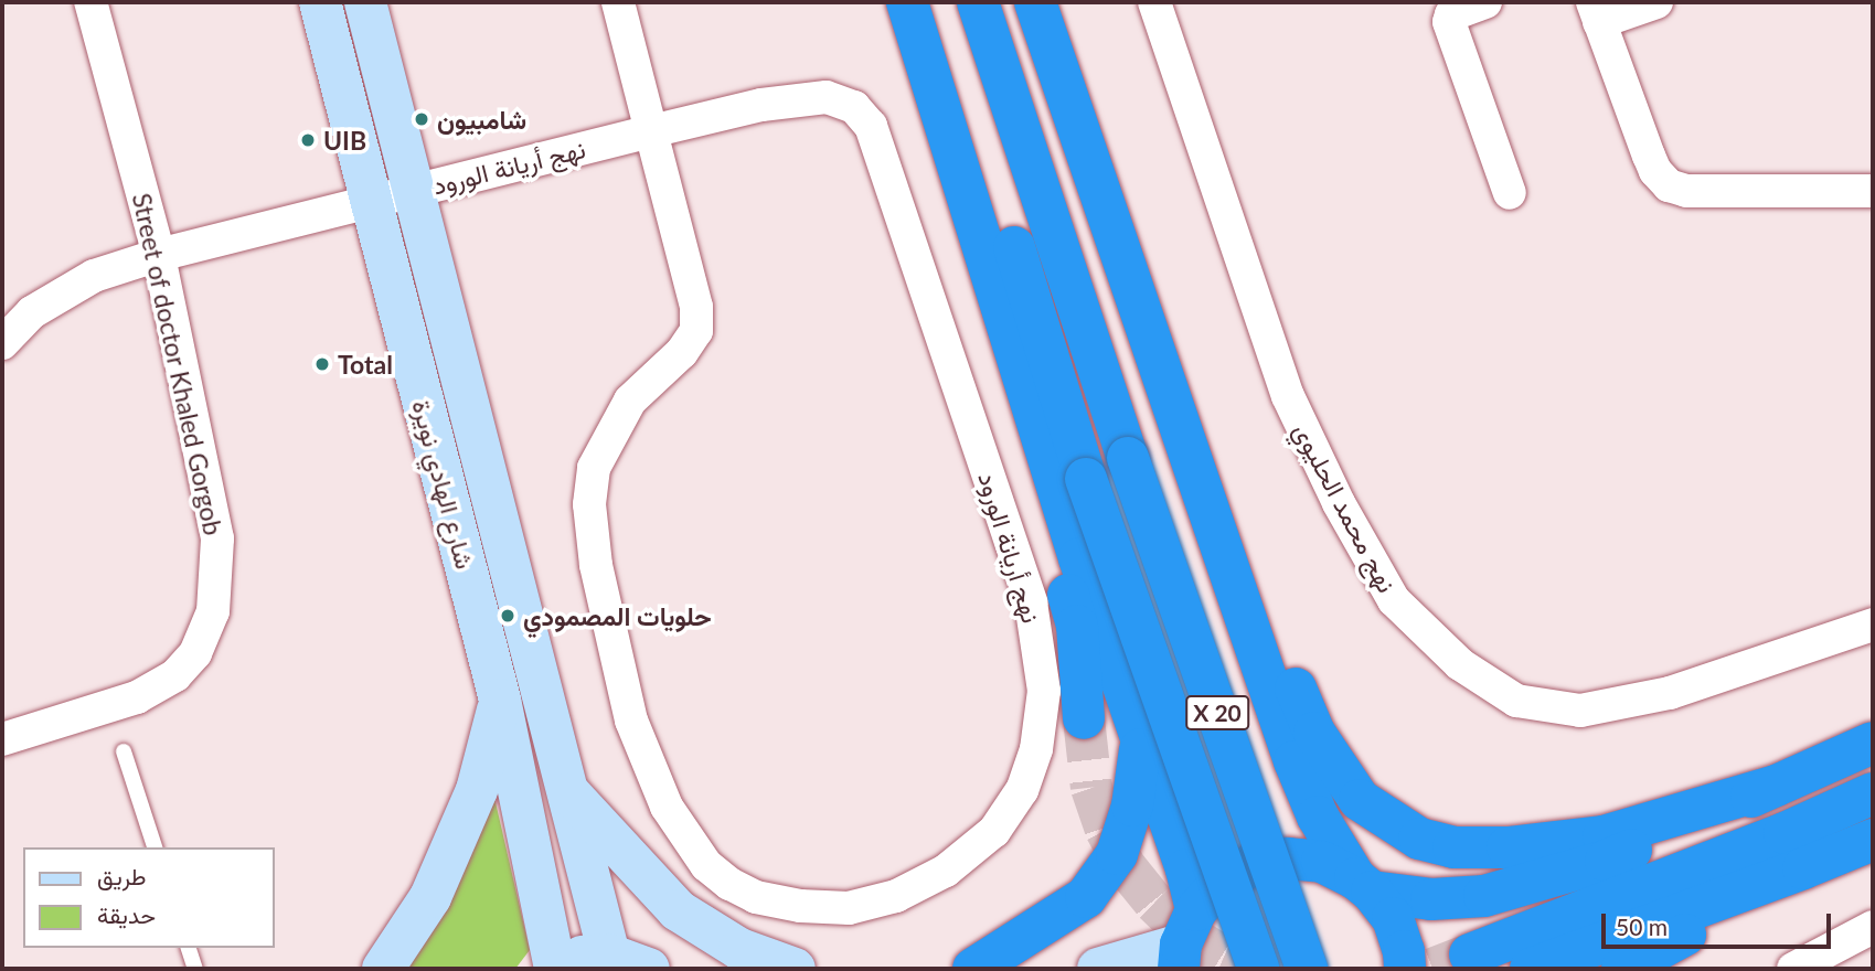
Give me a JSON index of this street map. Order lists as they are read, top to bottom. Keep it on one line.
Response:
{"streets":{"highway":["X 20"],"main road":["شارع الهادي نويرة"],"street":["نهج أريانة الورود","Street of doctor Khaled Gorgob","نهج محمد الحليوي"]},"crossings":[["نهج أريانة الورود","Street of doctor Khaled Gorgob"],["نهج أريانة الورود","شارع الهادي نويرة"]],"places":["شامبيون","UIB","Total","حلويات المصمودي"],"legend":["طريق","حديقة"],"scale_bar":"50 m"}
